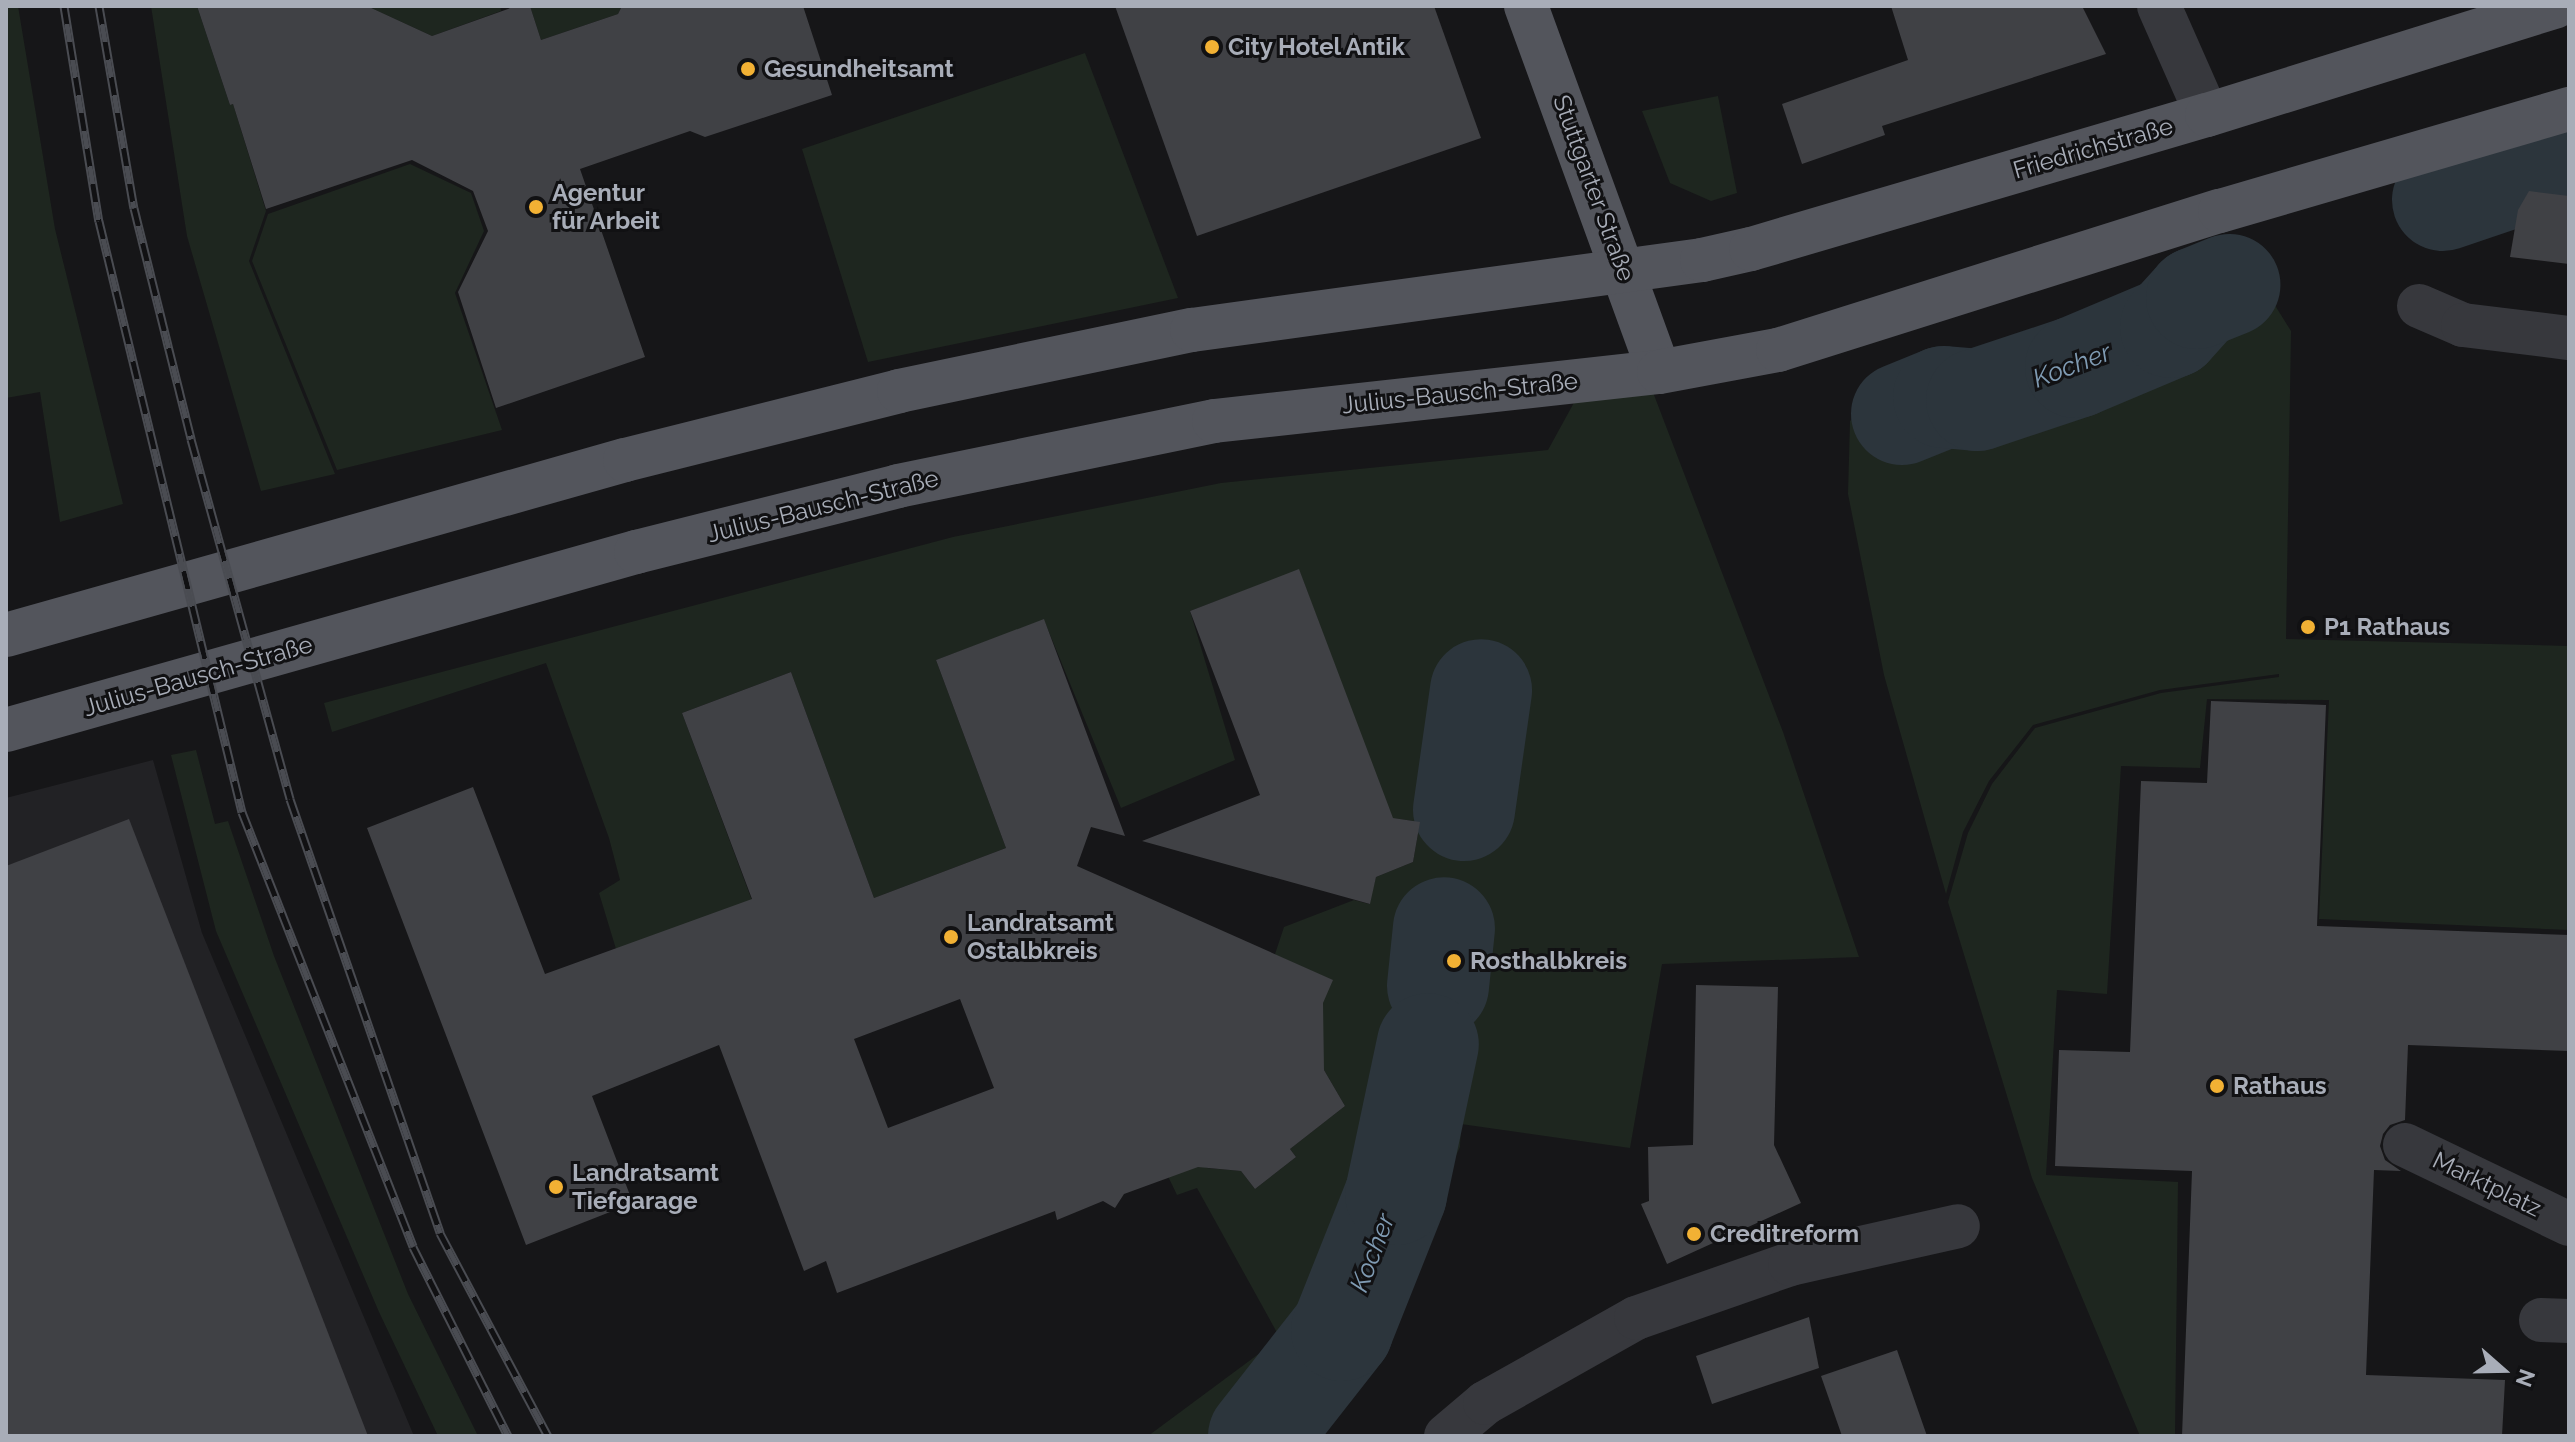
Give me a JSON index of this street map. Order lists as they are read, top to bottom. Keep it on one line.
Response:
{"streets":{"main road":["Friedrichstraße","Stuttgarter Straße","Julius-Bausch-Straße"],"street":["Marktplatz"]},"crossings":[["Friedrichstraße","Stuttgarter Straße"],["Stuttgarter Straße","Julius-Bausch-Straße"]],"water":["Kocher"],"places":["City Hotel Antik","Gesundheitsamt","Agentur für Arbeit","P1 Rathaus","Landratsamt Ostalbkreis","Rosthalbkreis","Rathaus","Landratsamt Tiefgarage","Creditreform"],"north":"right"}
